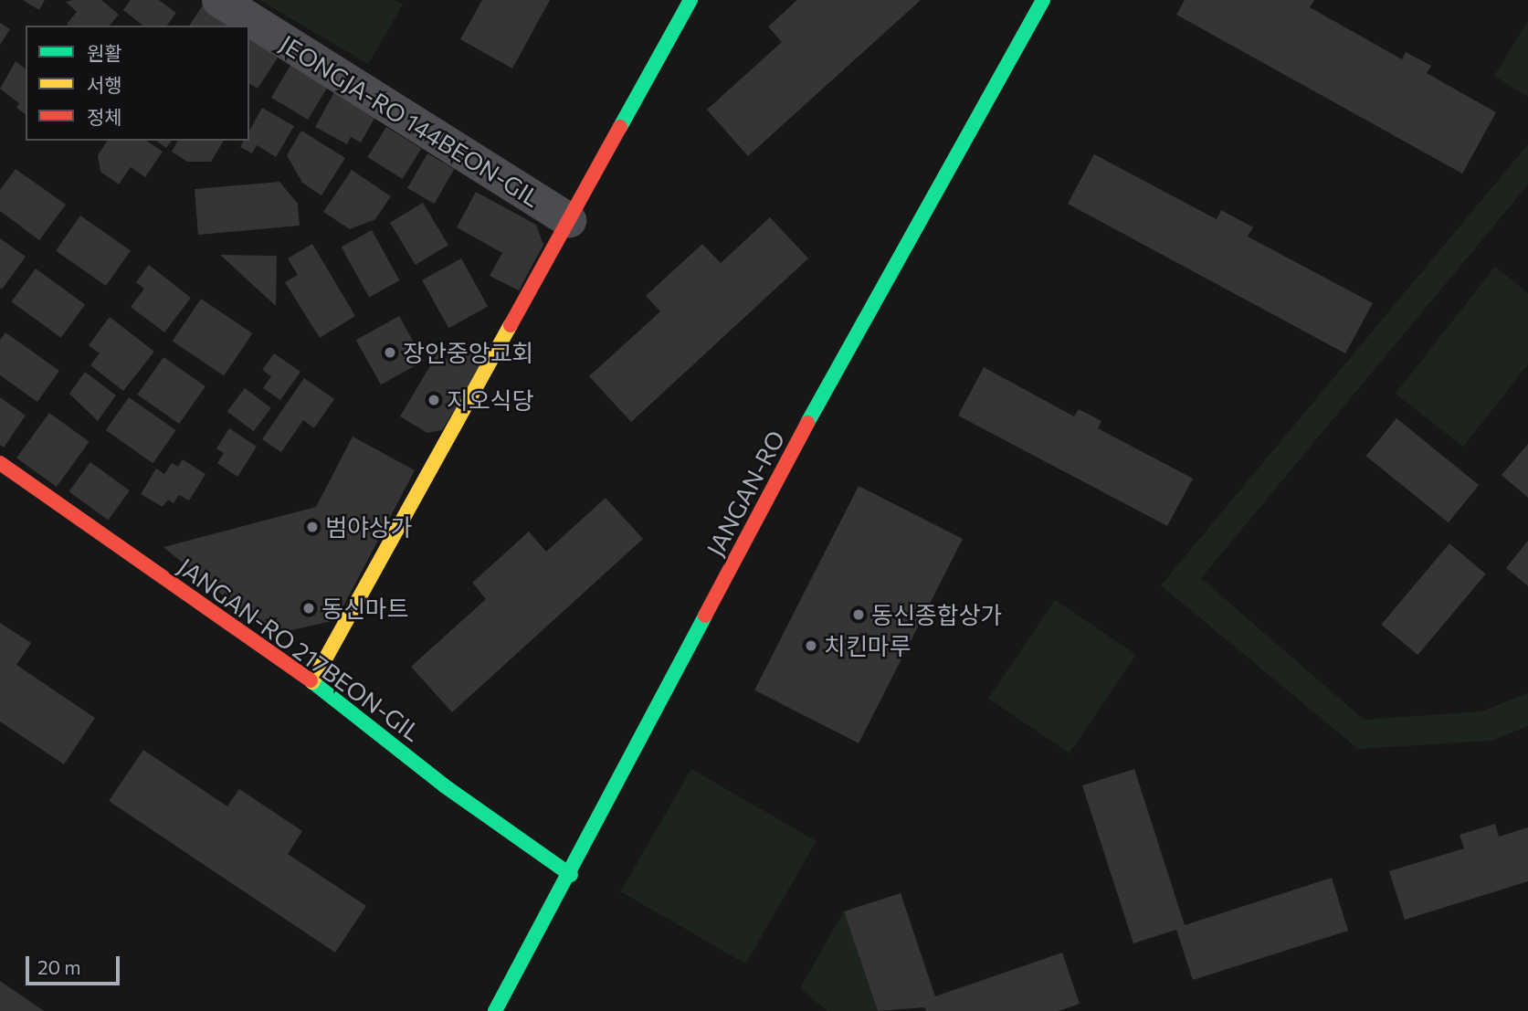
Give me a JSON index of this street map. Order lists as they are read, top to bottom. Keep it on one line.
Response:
{"streets":{"street":["JEONGJA-RO 144BEON-GIL","JANGAN-RO","JANGAN-RO 217BEON-GIL"]},"crossings":[["JEONGJA-RO 144BEON-GIL","JANGAN-RO 217BEON-GIL"],["JANGAN-RO","JANGAN-RO 217BEON-GIL"]],"places":["장안중앙교회","지오식당","범야상가","동신마트","동신종합상가","치킨마루"],"legend":["원활","서행","정체"],"scale_bar":"20 m"}
